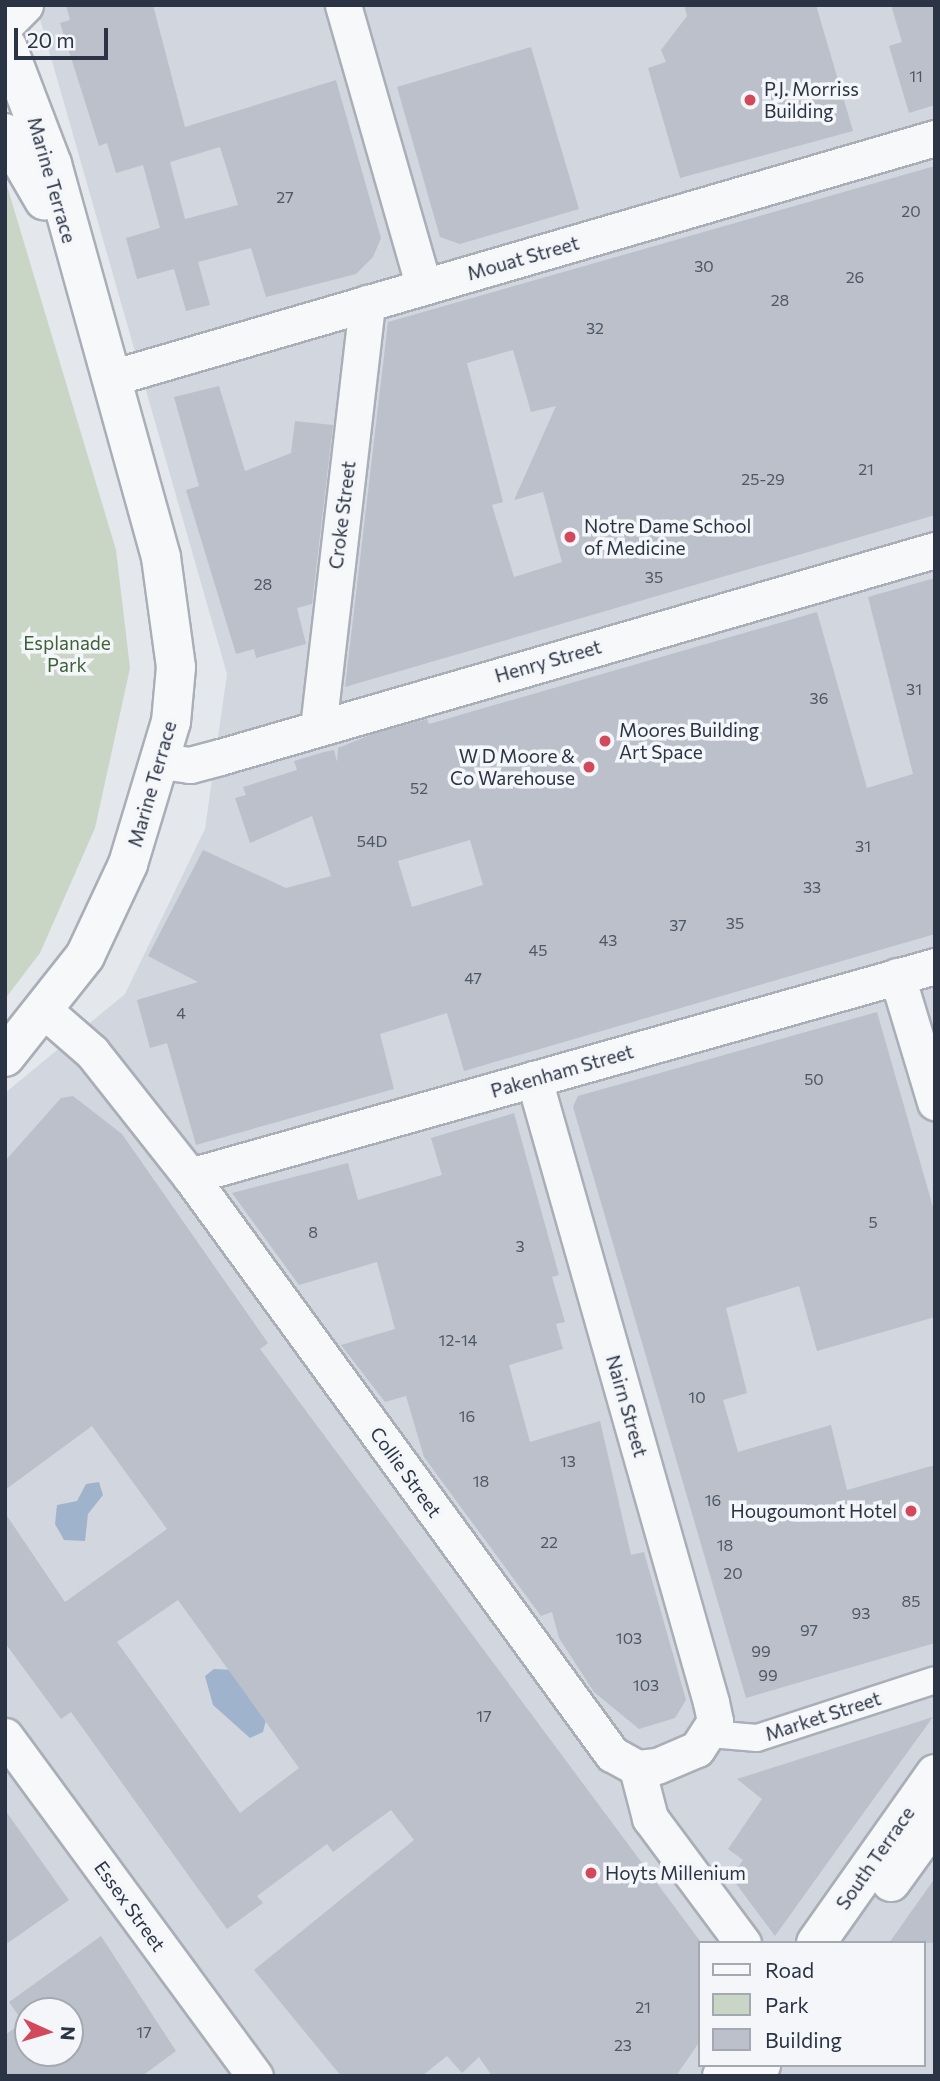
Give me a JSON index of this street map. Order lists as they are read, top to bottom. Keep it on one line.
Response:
{"streets":{"street":["Marine Terrace","Mouat Street","Croke Street","Henry Street","Pakenham Street","Nairn Street","Collie Street","Market Street","South Terrace","Essex Street"]},"crossings":[["Marine Terrace","Mouat Street"],["Marine Terrace","Henry Street"],["Marine Terrace","Collie Street"],["Mouat Street","Croke Street"],["Croke Street","Henry Street"],["Pakenham Street","Nairn Street"],["Pakenham Street","Collie Street"],["Nairn Street","Market Street"]],"parks":["Esplanade Park"],"places":["P.J. Morriss Building","Notre Dame School of Medicine","Moores Building Art Space","W D Moore & Co Warehouse","Hougoumont Hotel","Hoyts Millenium"],"house_numbers":["11","27","20","30","26","28","32","21","25-29","35","28","31","36","52","54D","31","33","35","37","43","45","47","4","50","5","8","3","12-14","10","16","13","18","16","22","18","20","85","93","97","103","99","99","103","17","21","17","23"],"legend":["Road","Park","Building"],"scale_bar":"20 m","north":"right"}
